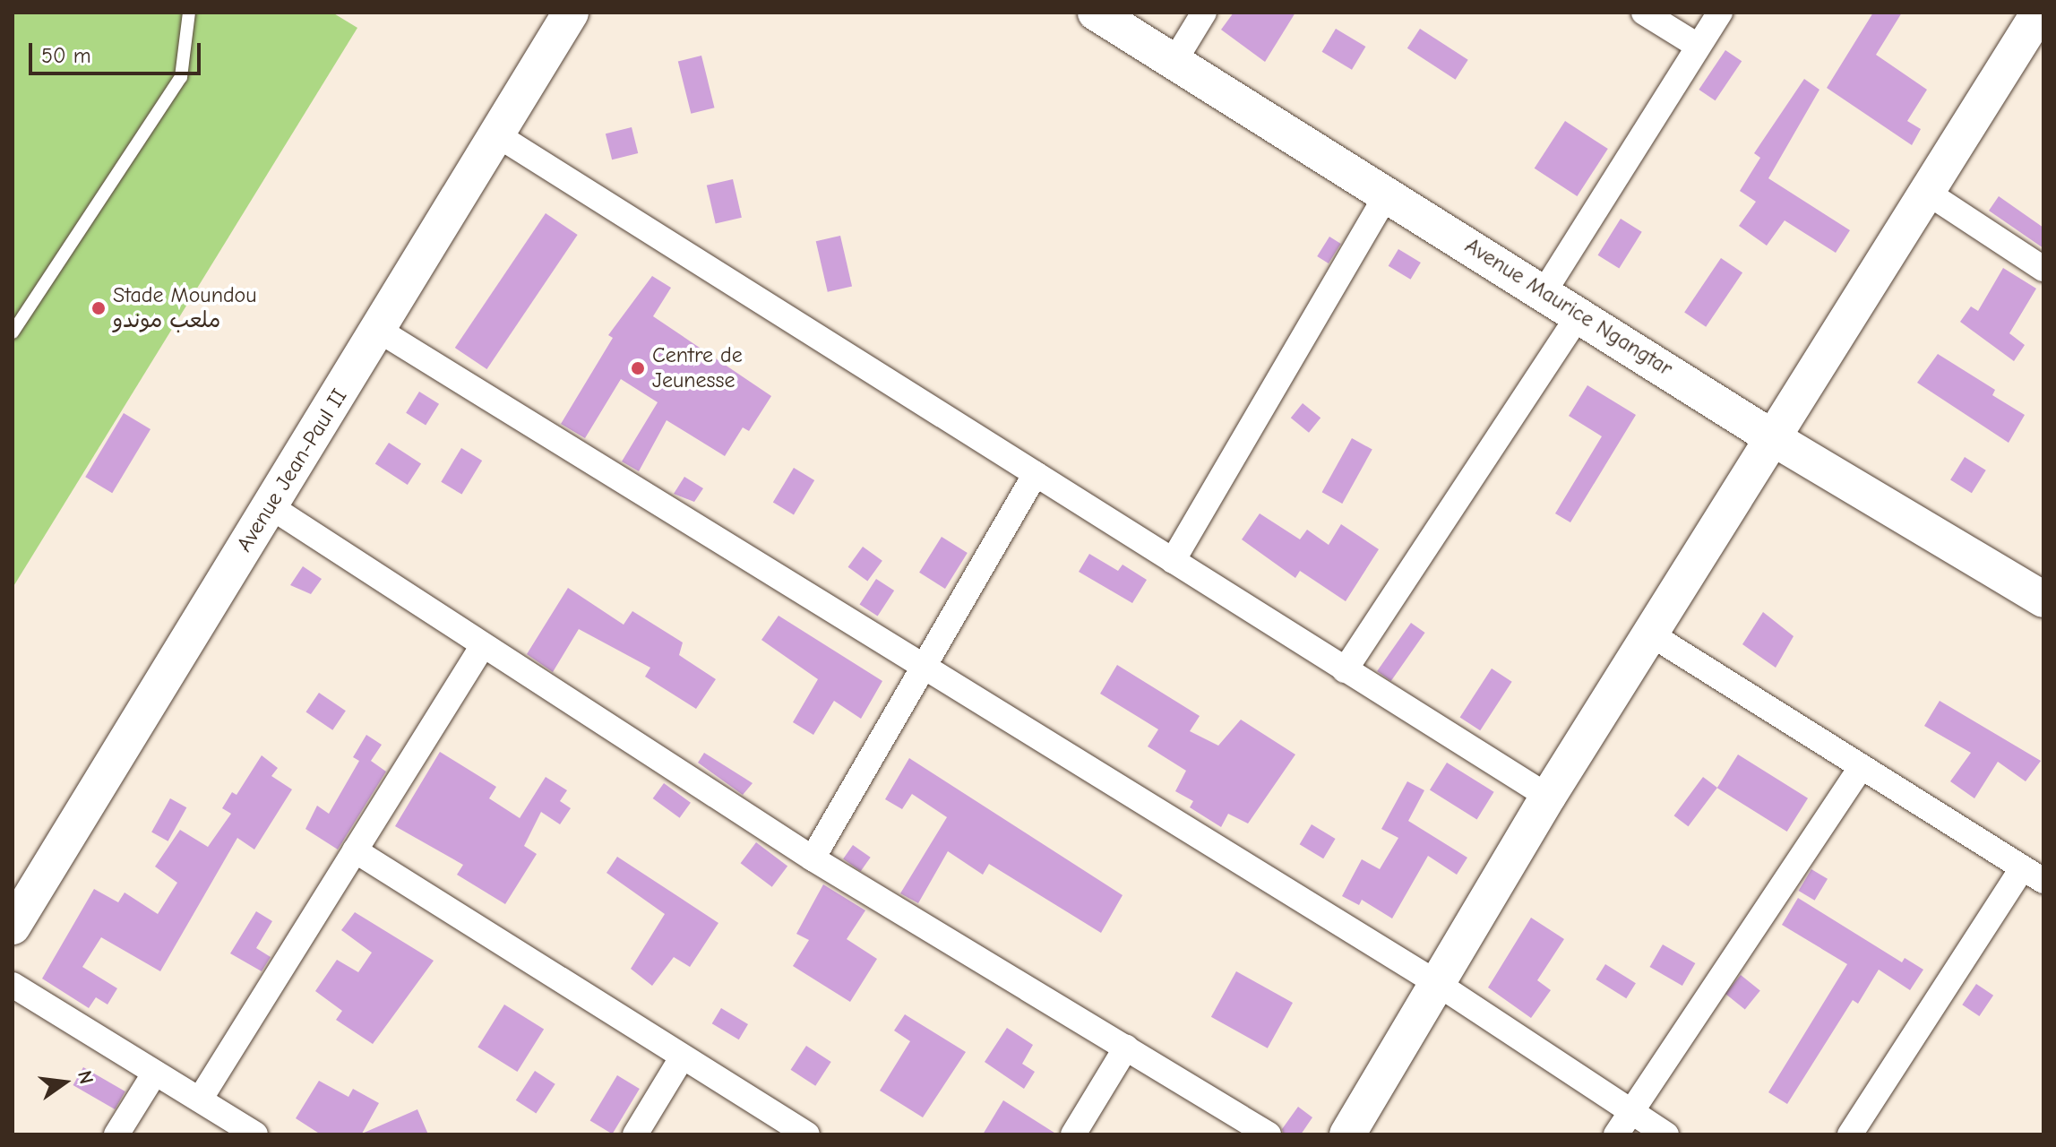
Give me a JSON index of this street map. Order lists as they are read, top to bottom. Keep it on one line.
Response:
{"streets":{"street":["Avenue Maurice Ngangtar","Avenue Jean-Paul II"]},"places":["Stade Moundou ملعب موندو","Centre de Jeunesse"],"scale_bar":"50 m","north":"right"}
